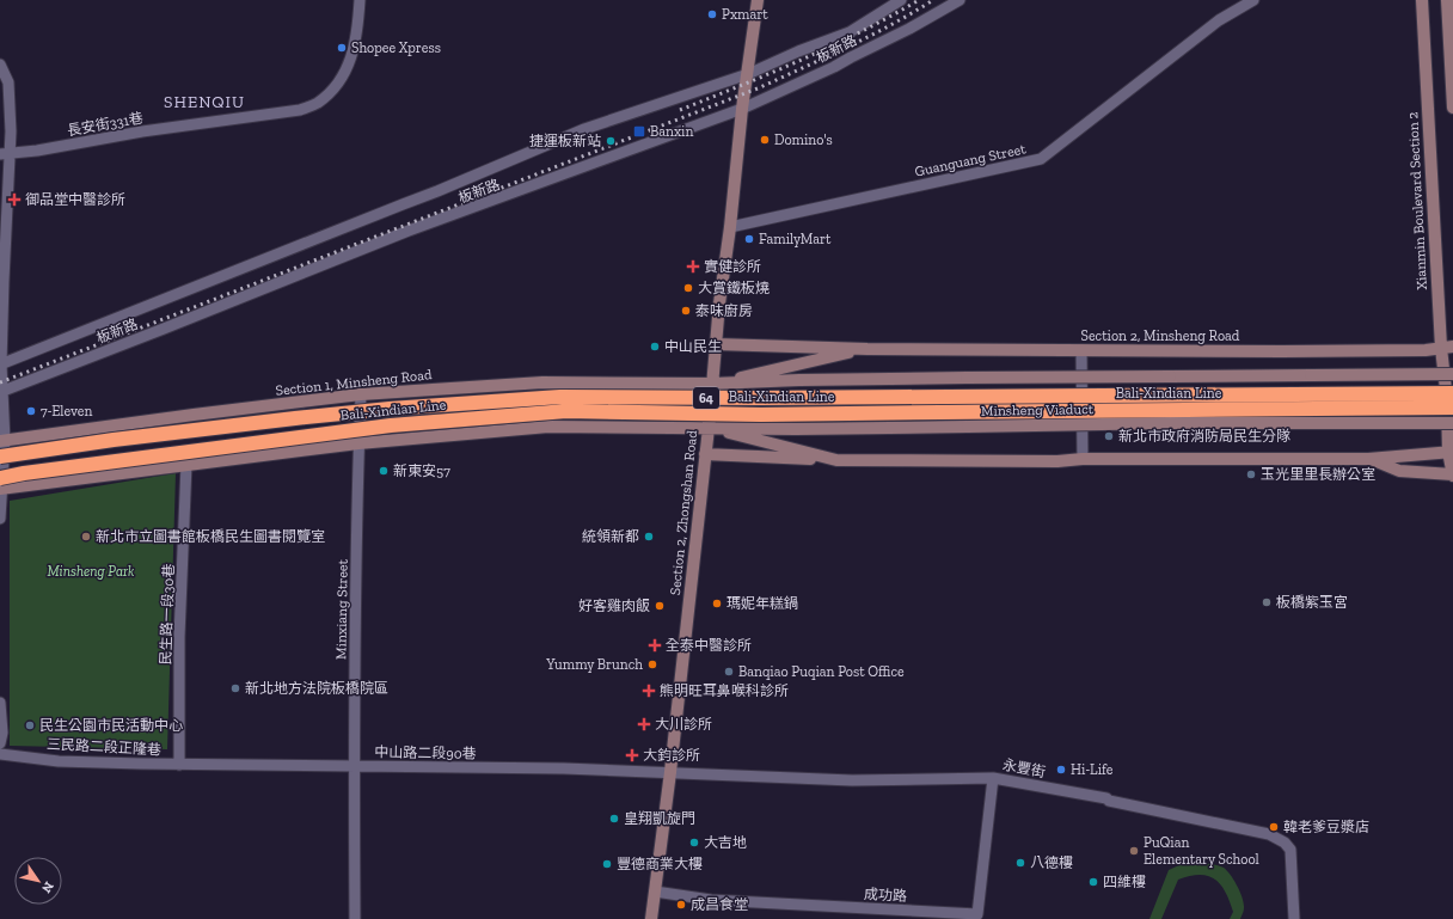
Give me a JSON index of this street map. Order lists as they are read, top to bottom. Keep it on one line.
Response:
{"streets":{"highway":["Bali-Xindian Line","64"],"main road":["Xianmin Boulevard Section 2","Section 2, Minsheng Road","Section 1, Minsheng Road","Minsheng Viaduct","Section 2, Zhongshan Road"],"street":["板新路","長安街331巷","Guanguang Street","Minxiang Street","民生路一段30巷","三民路二段正隆巷","中山路二段90巷","永豐街","成功路"]},"crossings":[["板新路","Section 2, Zhongshan Road"],["Guanguang Street","Section 2, Zhongshan Road"],["Xianmin Boulevard Section 2","Section 2, Minsheng Road"],["Xianmin Boulevard Section 2","Bali-Xindian Line"],["Section 2, Minsheng Road","Section 1, Minsheng Road"],["Section 2, Minsheng Road","Section 2, Zhongshan Road"],["Section 1, Minsheng Road","Section 2, Zhongshan Road"],["Section 1, Minsheng Road","Minxiang Street"],["Minsheng Viaduct","Section 2, Zhongshan Road"],["Section 2, Zhongshan Road","中山路二段90巷"],["Section 2, Zhongshan Road","永豐街"],["Section 2, Zhongshan Road","成功路"],["Minxiang Street","中山路二段90巷"],["民生路一段30巷","三民路二段正隆巷"],["民生路一段30巷","中山路二段90巷"],["三民路二段正隆巷","中山路二段90巷"],["中山路二段90巷","永豐街"],["永豐街","成功路"]],"districts":["SHENQIU"],"parks":["Minsheng Park"],"places":{"other":["Pxmart","Shopee Xpress","Domino's","捷運板新站","FamilyMart","大賞鐵板燒","泰味廚房","中山民生","7-Eleven","新北市政府消防局民生分隊","新東安57","玉光里里長辦公室","新北市立圖書館板橋民生圖書閱覽室","統領新都","板橋紫玉宮","瑪妮年糕鍋","好客雞肉飯","Yummy Brunch","Banqiao Puqian Post Office","新北地方法院板橋院區","民生公園市民活動中心","Hi-Life","皇翔凱旋門","韓老爹豆漿店","大吉地","PuQian Elementary School","八德樓","豐德商業大樓","四維樓","成昌食堂"],"transit":["Banxin"],"health":["御品堂中醫診所","實健診所","全泰中醫診所","熊明旺耳鼻喉科診所","大川診所","大鈞診所"]},"north":"bottom right"}
